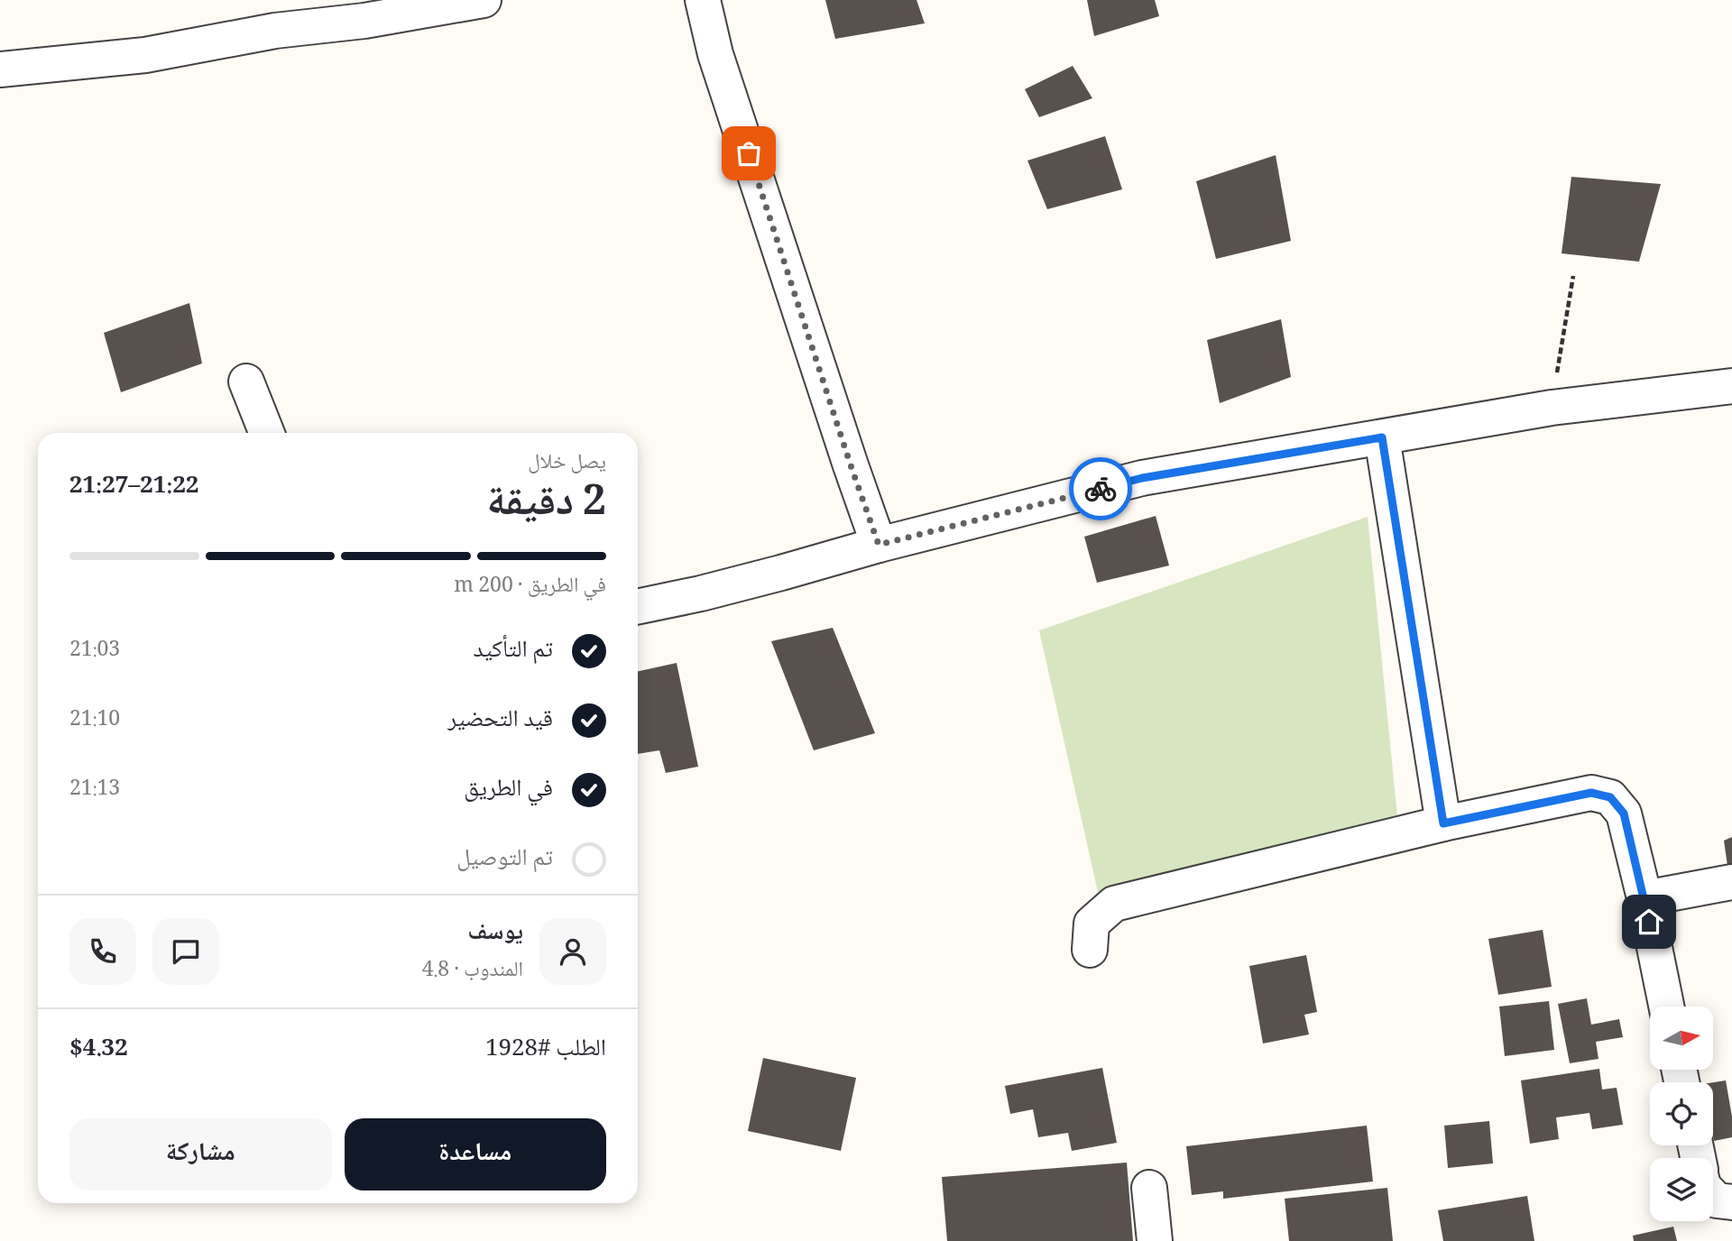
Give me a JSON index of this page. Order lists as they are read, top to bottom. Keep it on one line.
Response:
{"north":"right","page":{"heading":["2 دقيقة","يصل خلال","21:22–21:27"],"panel":["يوسف","المندوب · 4.8","الطلب #1928","$4.32"],"bar":"في الطريق · 200 m","list":[["تم التأكيد","21:03"],["قيد التحضير","21:10"],["في الطريق","21:13"],"تم التوصيل"],"buttons":["مساعدة","مشاركة"]}}
